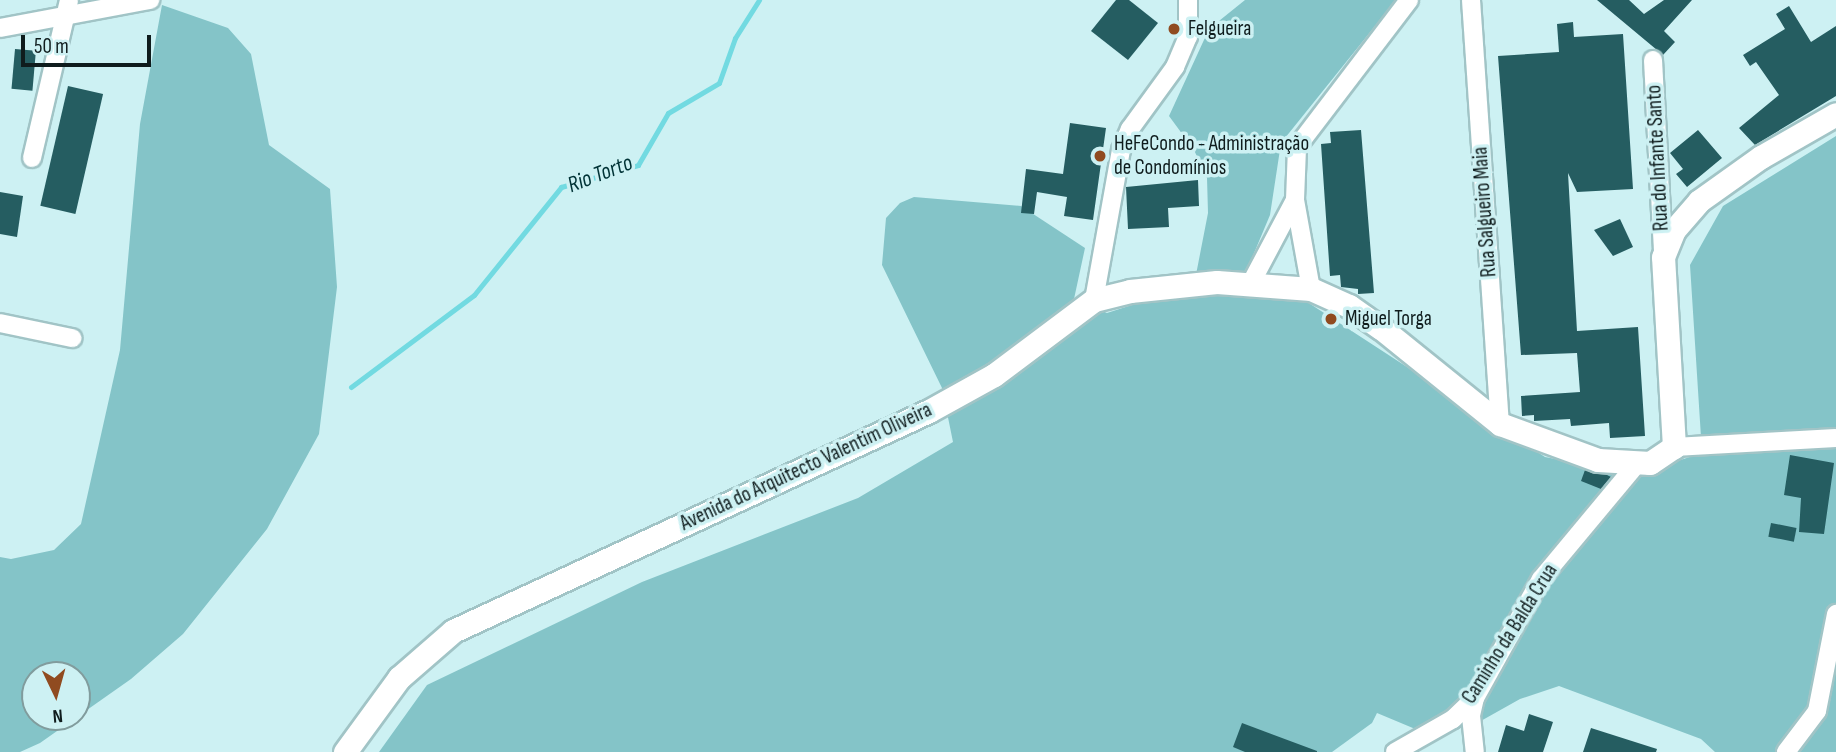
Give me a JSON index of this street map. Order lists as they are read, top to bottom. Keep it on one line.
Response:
{"streets":{"street":["Rua do Infante Santo","Rua Salgueiro Maia","Avenida do Arquitecto Valentim Oliveira","Caminho da Balda Crua"]},"crossings":[["Rua Salgueiro Maia","Avenida do Arquitecto Valentim Oliveira"],["Avenida do Arquitecto Valentim Oliveira","Caminho da Balda Crua"]],"water":["Rio Torto"],"places":["Felgueira","HeFeCondo - Administração de Condomínios","Miguel Torga"],"scale_bar":"50 m","north":"bottom"}
